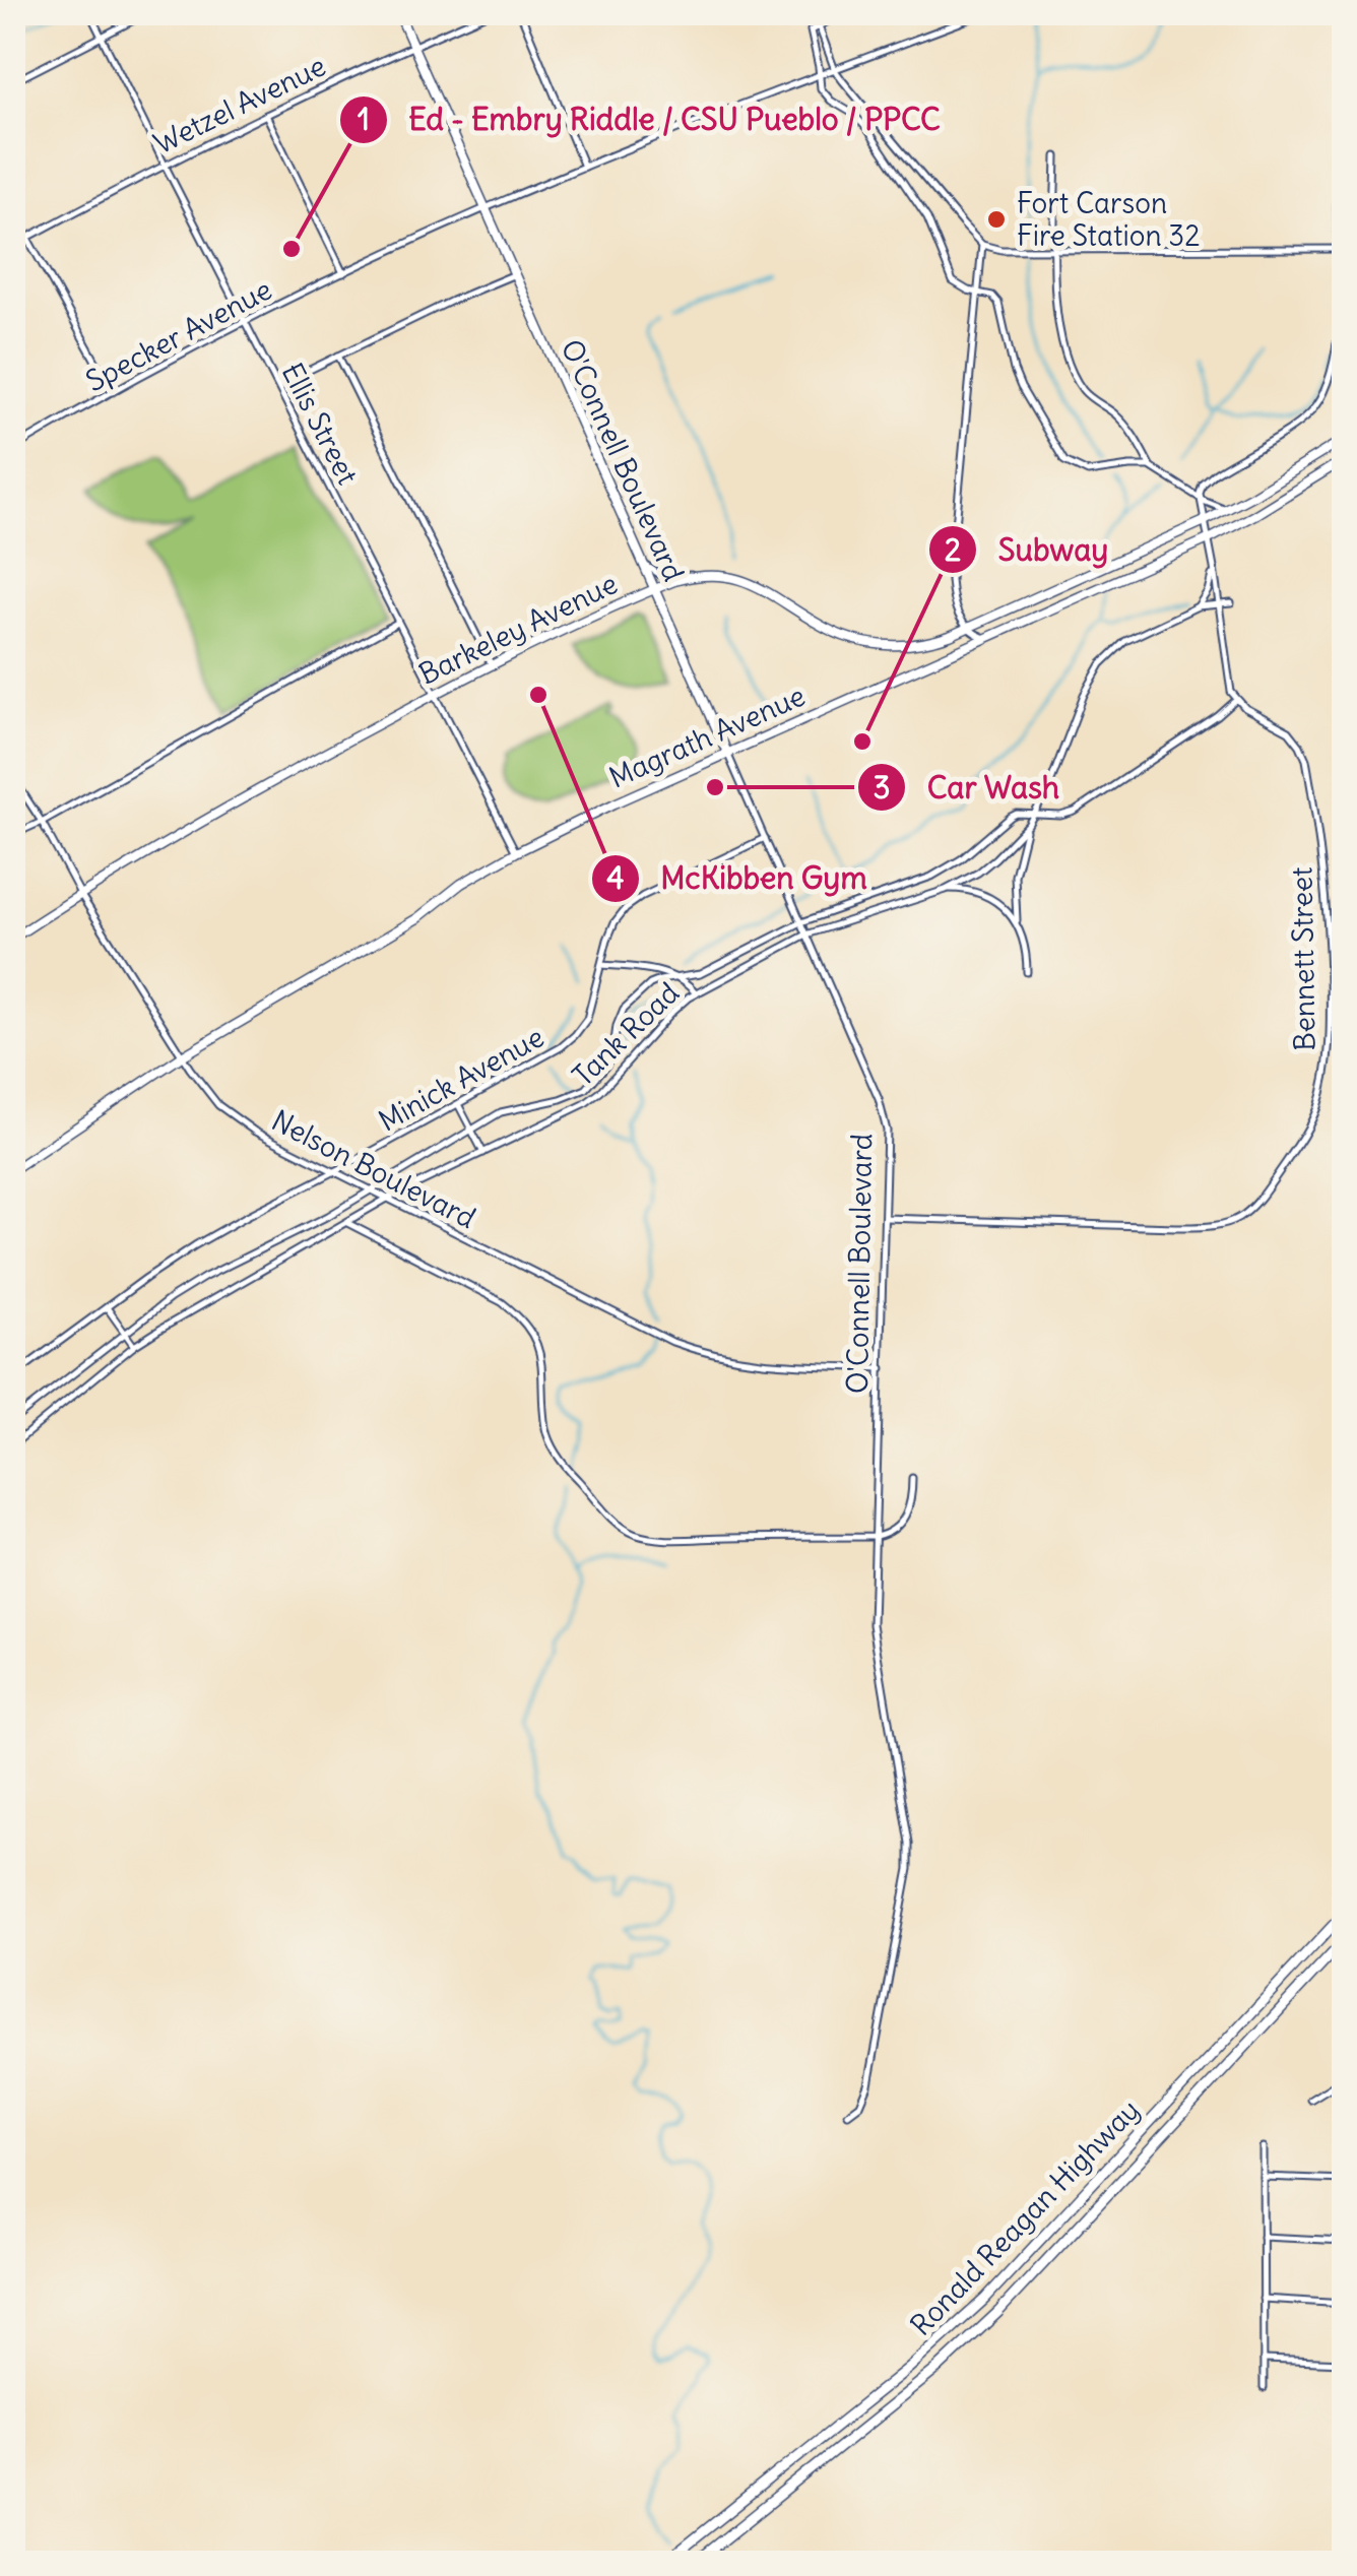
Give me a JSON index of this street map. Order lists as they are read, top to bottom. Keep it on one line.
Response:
{"streets":{"highway":["Ronald Reagan Highway"],"main road":["O'Connell Boulevard","Barkeley Avenue","Magrath Avenue"],"street":["Wetzel Avenue","Specker Avenue","Ellis Street","Bennett Street","Tank Road","Minick Avenue","Nelson Boulevard"]},"crossings":[["Wetzel Avenue","Ellis Street"],["Wetzel Avenue","O'Connell Boulevard"],["Specker Avenue","Ellis Street"],["Specker Avenue","O'Connell Boulevard"],["Ellis Street","Barkeley Avenue"],["Ellis Street","Magrath Avenue"],["O'Connell Boulevard","Barkeley Avenue"],["O'Connell Boulevard","Magrath Avenue"],["O'Connell Boulevard","Bennett Street"],["O'Connell Boulevard","Tank Road"],["O'Connell Boulevard","Minick Avenue"],["O'Connell Boulevard","Nelson Boulevard"],["Barkeley Avenue","Nelson Boulevard"],["Magrath Avenue","Nelson Boulevard"],["Tank Road","Nelson Boulevard"],["Minick Avenue","Nelson Boulevard"]],"places":["Fort Carson Fire Station 32","Ed - Embry Riddle / CSU Pueblo / PPCC","McKibben Gym","Subway","Car Wash"]}
